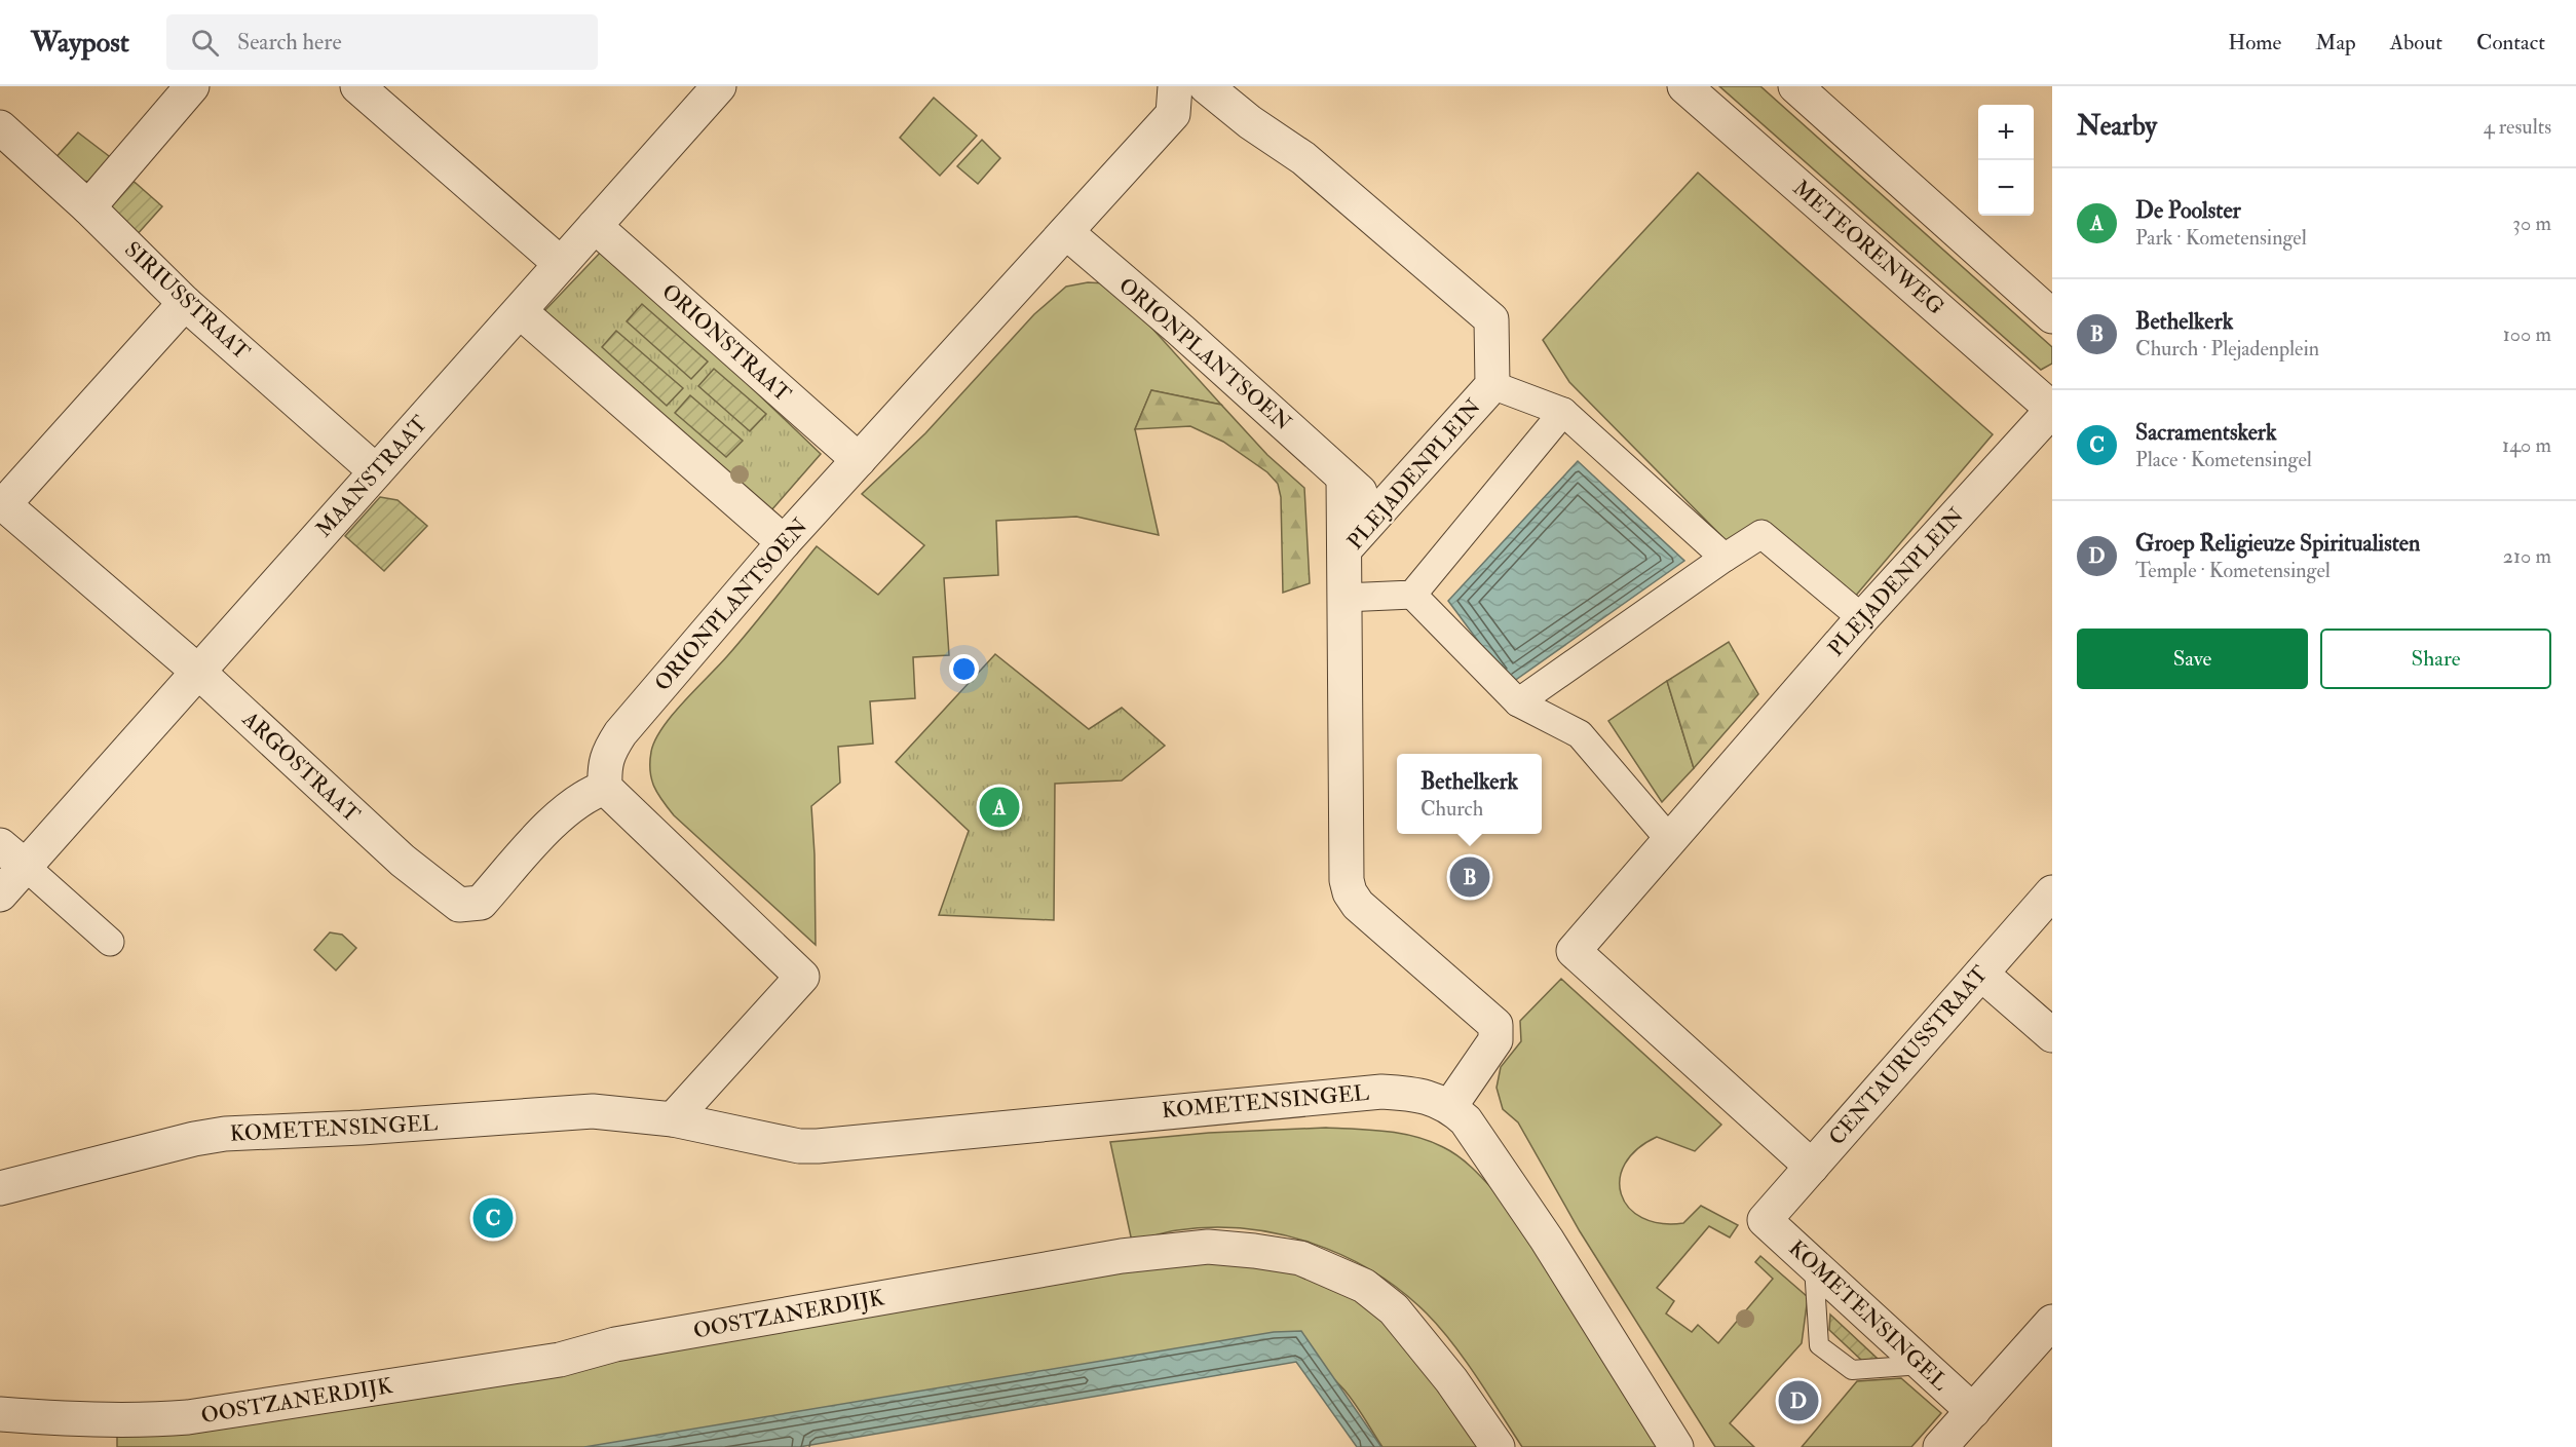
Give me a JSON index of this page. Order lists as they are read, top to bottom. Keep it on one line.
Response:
{"streets":{"street":["METEORENWEG","SIRIUSSTRAAT","ORIONSTRAAT","ORIONPLANTSOEN","PLEJADENPLEIN","MAANSTRAAT","ARGOSTRAAT","CENTAURUSSTRAAT","KOMETENSINGEL","OOSTZANERDIJK"]},"crossings":[["METEORENWEG","PLEJADENPLEIN"],["SIRIUSSTRAAT","MAANSTRAAT"],["ORIONSTRAAT","ORIONPLANTSOEN"],["ORIONSTRAAT","MAANSTRAAT"],["ORIONPLANTSOEN","PLEJADENPLEIN"],["ORIONPLANTSOEN","ARGOSTRAAT"],["PLEJADENPLEIN","CENTAURUSSTRAAT"],["PLEJADENPLEIN","KOMETENSINGEL"],["MAANSTRAAT","ARGOSTRAAT"],["CENTAURUSSTRAAT","KOMETENSINGEL"]],"page":{"header":"Waypost","search":"Search here","nav":["Home","Map","About","Contact"],"heading":["Nearby","4 results"],"map_buttons":["+","−"],"list":[{"mark":"A","name":"De Poolster","note":"Park · Kometensingel","value":"30 m"},{"mark":"B","name":"Bethelkerk","note":"Church · Plejadenplein","value":"100 m"},{"mark":"C","name":"Sacramentskerk","note":"Place · Kometensingel","value":"140 m"},{"mark":"D","name":"Groep Religieuze Spiritualisten","note":"Temple · Kometensingel","value":"210 m"}],"buttons":["Save","Share"],"popup":["Bethelkerk","Church"],"pins":["A","B","C","D"]}}
